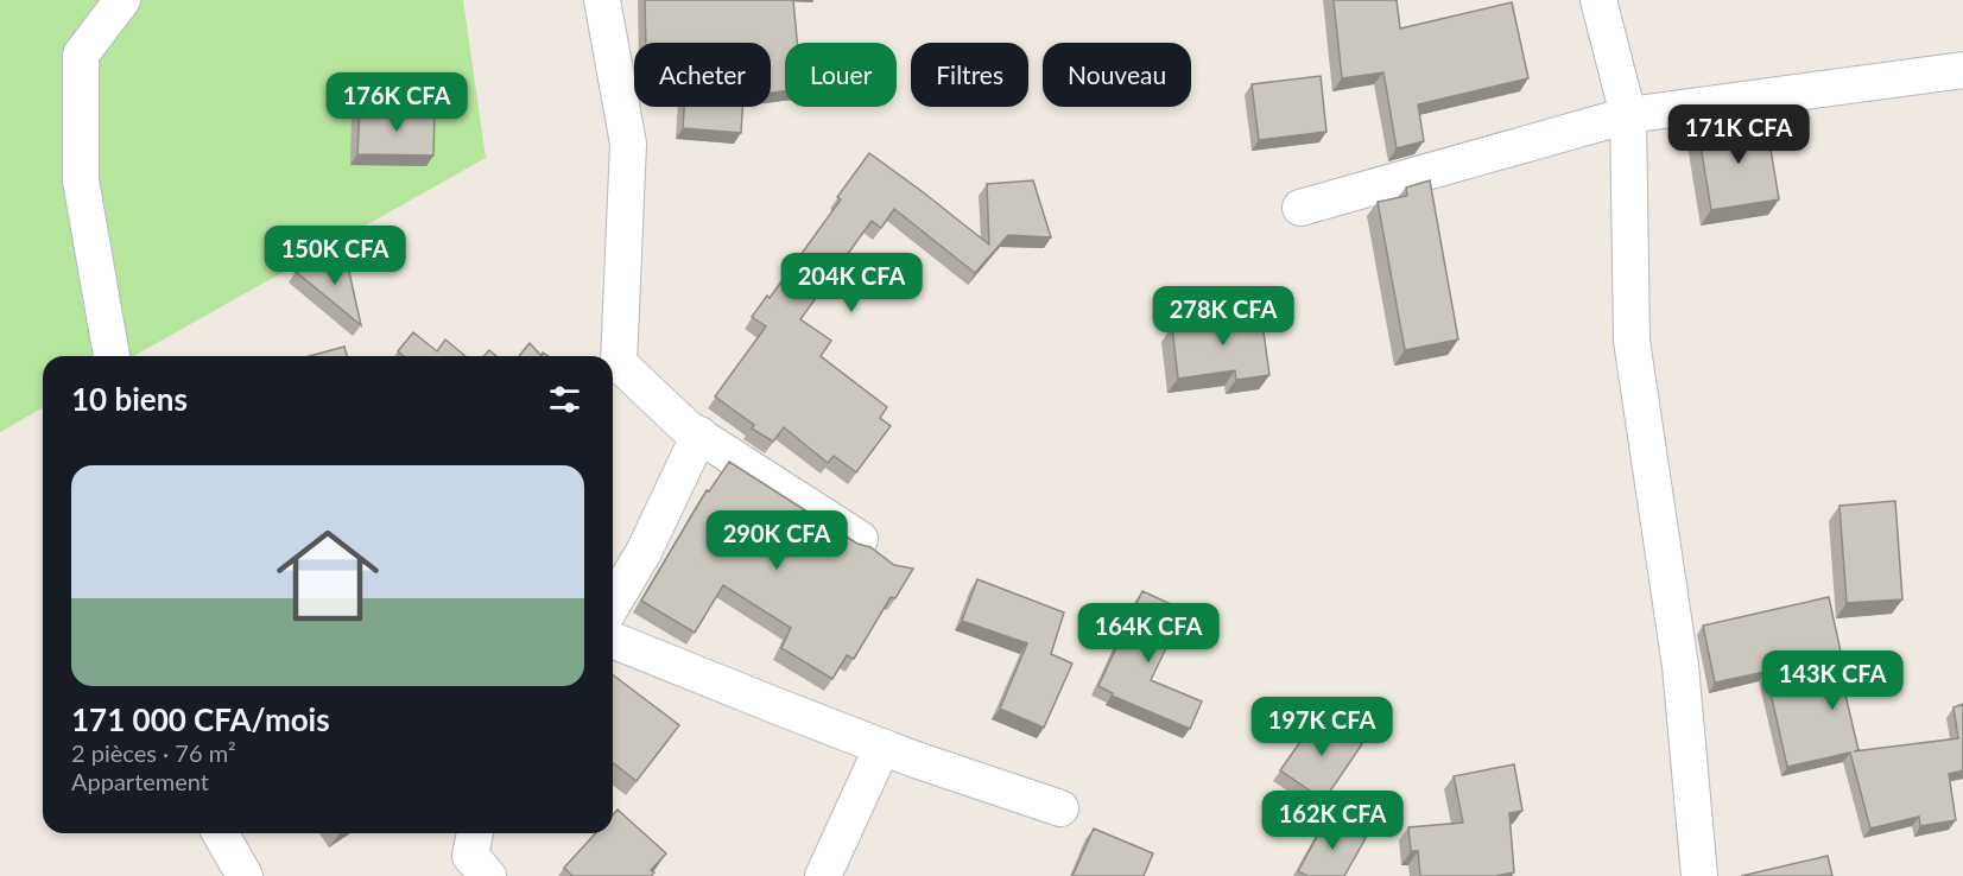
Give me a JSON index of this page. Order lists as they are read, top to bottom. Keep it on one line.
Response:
{"page":{"chip":["Acheter","Louer","Filtres","Nouveau"],"price":["176K CFA","171K CFA","150K CFA","204K CFA","278K CFA","290K CFA","164K CFA","143K CFA","197K CFA","162K CFA"],"heading":"10 biens","list":[{"name":"171 000 CFA/mois","note":"2 pièces · 76 m² · Appartement"}]}}
